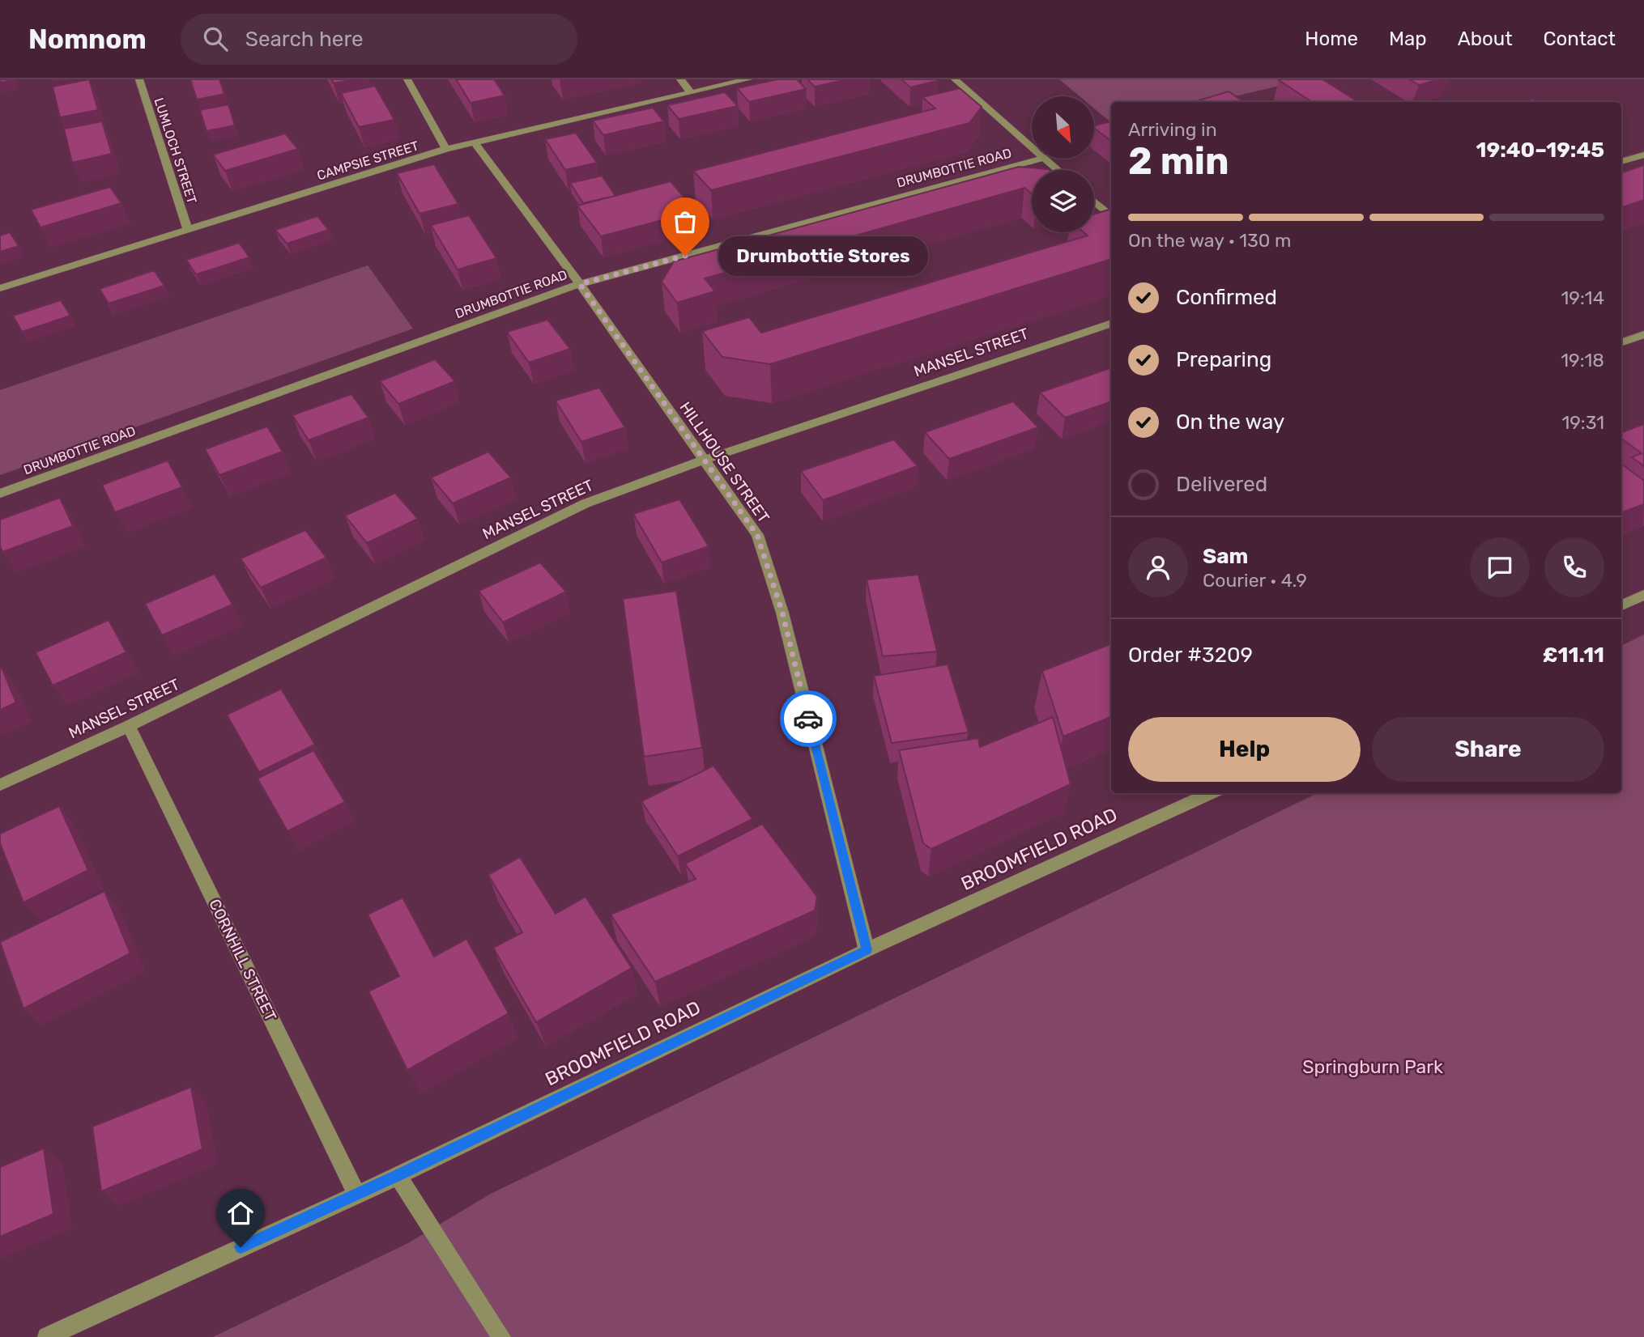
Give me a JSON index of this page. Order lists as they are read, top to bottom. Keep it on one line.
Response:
{"streets":{"street":["LUMLOCH STREET","CAMPSIE STREET","DRUMBOTTIE ROAD","MANSEL STREET","HILLHOUSE STREET","BROOMFIELD ROAD","CORNHILL STREET"]},"crossings":[["LUMLOCH STREET","CAMPSIE STREET"],["CAMPSIE STREET","HILLHOUSE STREET"],["DRUMBOTTIE ROAD","HILLHOUSE STREET"],["MANSEL STREET","HILLHOUSE STREET"],["MANSEL STREET","CORNHILL STREET"],["HILLHOUSE STREET","BROOMFIELD ROAD"],["BROOMFIELD ROAD","CORNHILL STREET"]],"parks":["Springburn Park"],"places":["Drumbottie Stores"],"north":"bottom right","page":{"header":"Nomnom","search":"Search here","nav":["Home","Map","About","Contact"],"heading":["2 min","Arriving in","19:40–19:45"],"panel":["Sam","Courier · 4.9","Order #3209","£11.11"],"bar":"On the way · 130 m","bubble":"Drumbottie Stores","list":[["Confirmed","19:14"],["Preparing","19:18"],["On the way","19:31"],"Delivered"],"buttons":["Help","Share"]}}
